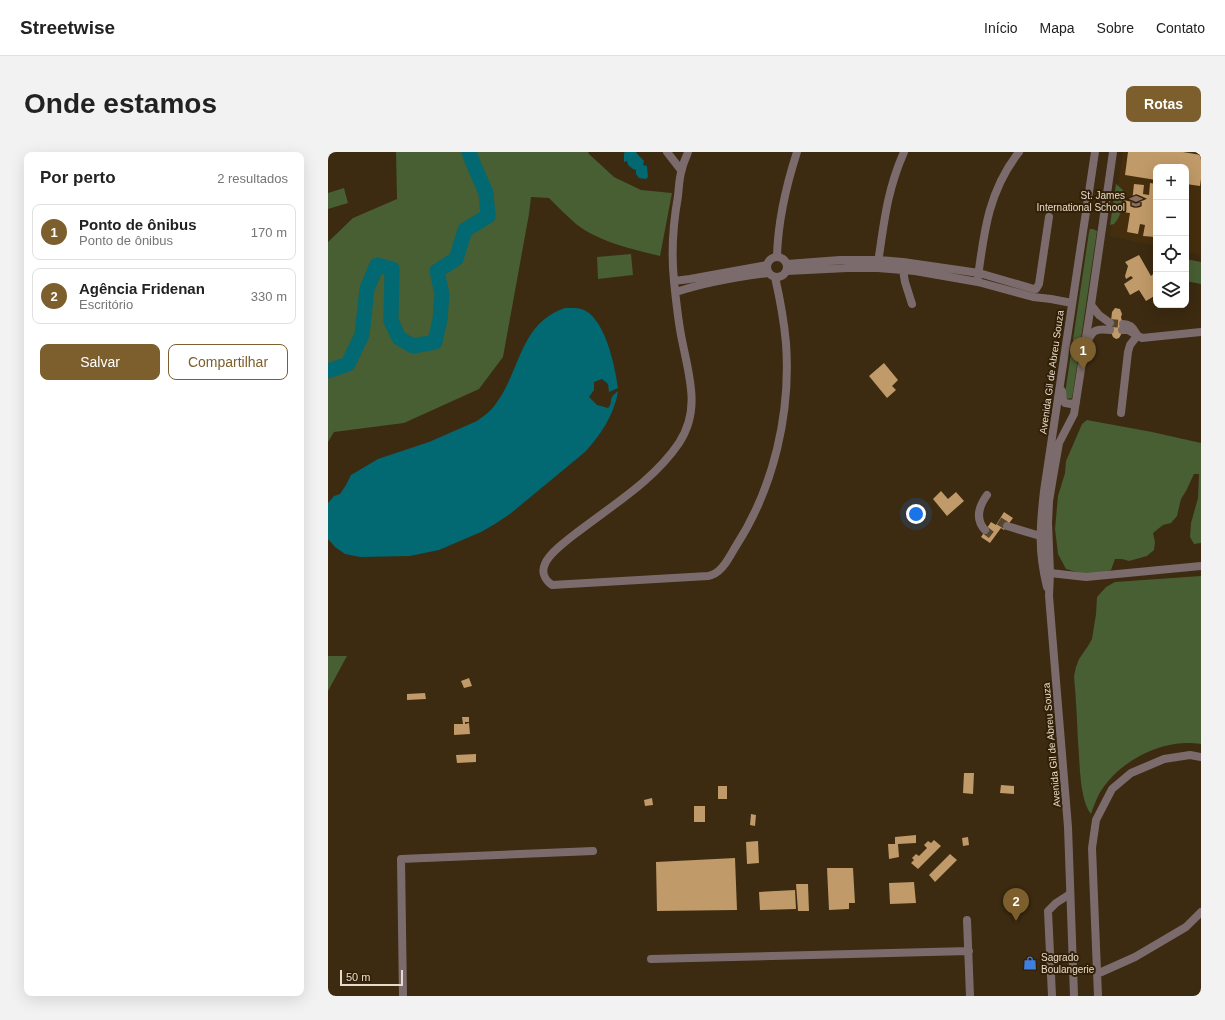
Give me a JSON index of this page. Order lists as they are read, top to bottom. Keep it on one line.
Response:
{"streets":{"street":["Avenida Gil de Abreu Souza"]},"places":{"school or university":["St. James International School"],"shop":["Sagrado Boulangerie"]},"scale_bar":"50 m","page":{"header":"Streetwise","nav":["Início","Mapa","Sobre","Contato"],"buttons":["Rotas",["Salvar","Compartilhar"]],"title":"Onde estamos","heading":["Por perto","2 resultados"],"map_buttons":["+","−"],"list":[{"mark":"1","name":"Ponto de ônibus","note":"Ponto de ônibus","value":"170 m"},{"mark":"2","name":"Agência Fridenan","note":"Escritório","value":"330 m"}],"pins":["1","2"],"scale":"50 m"}}
